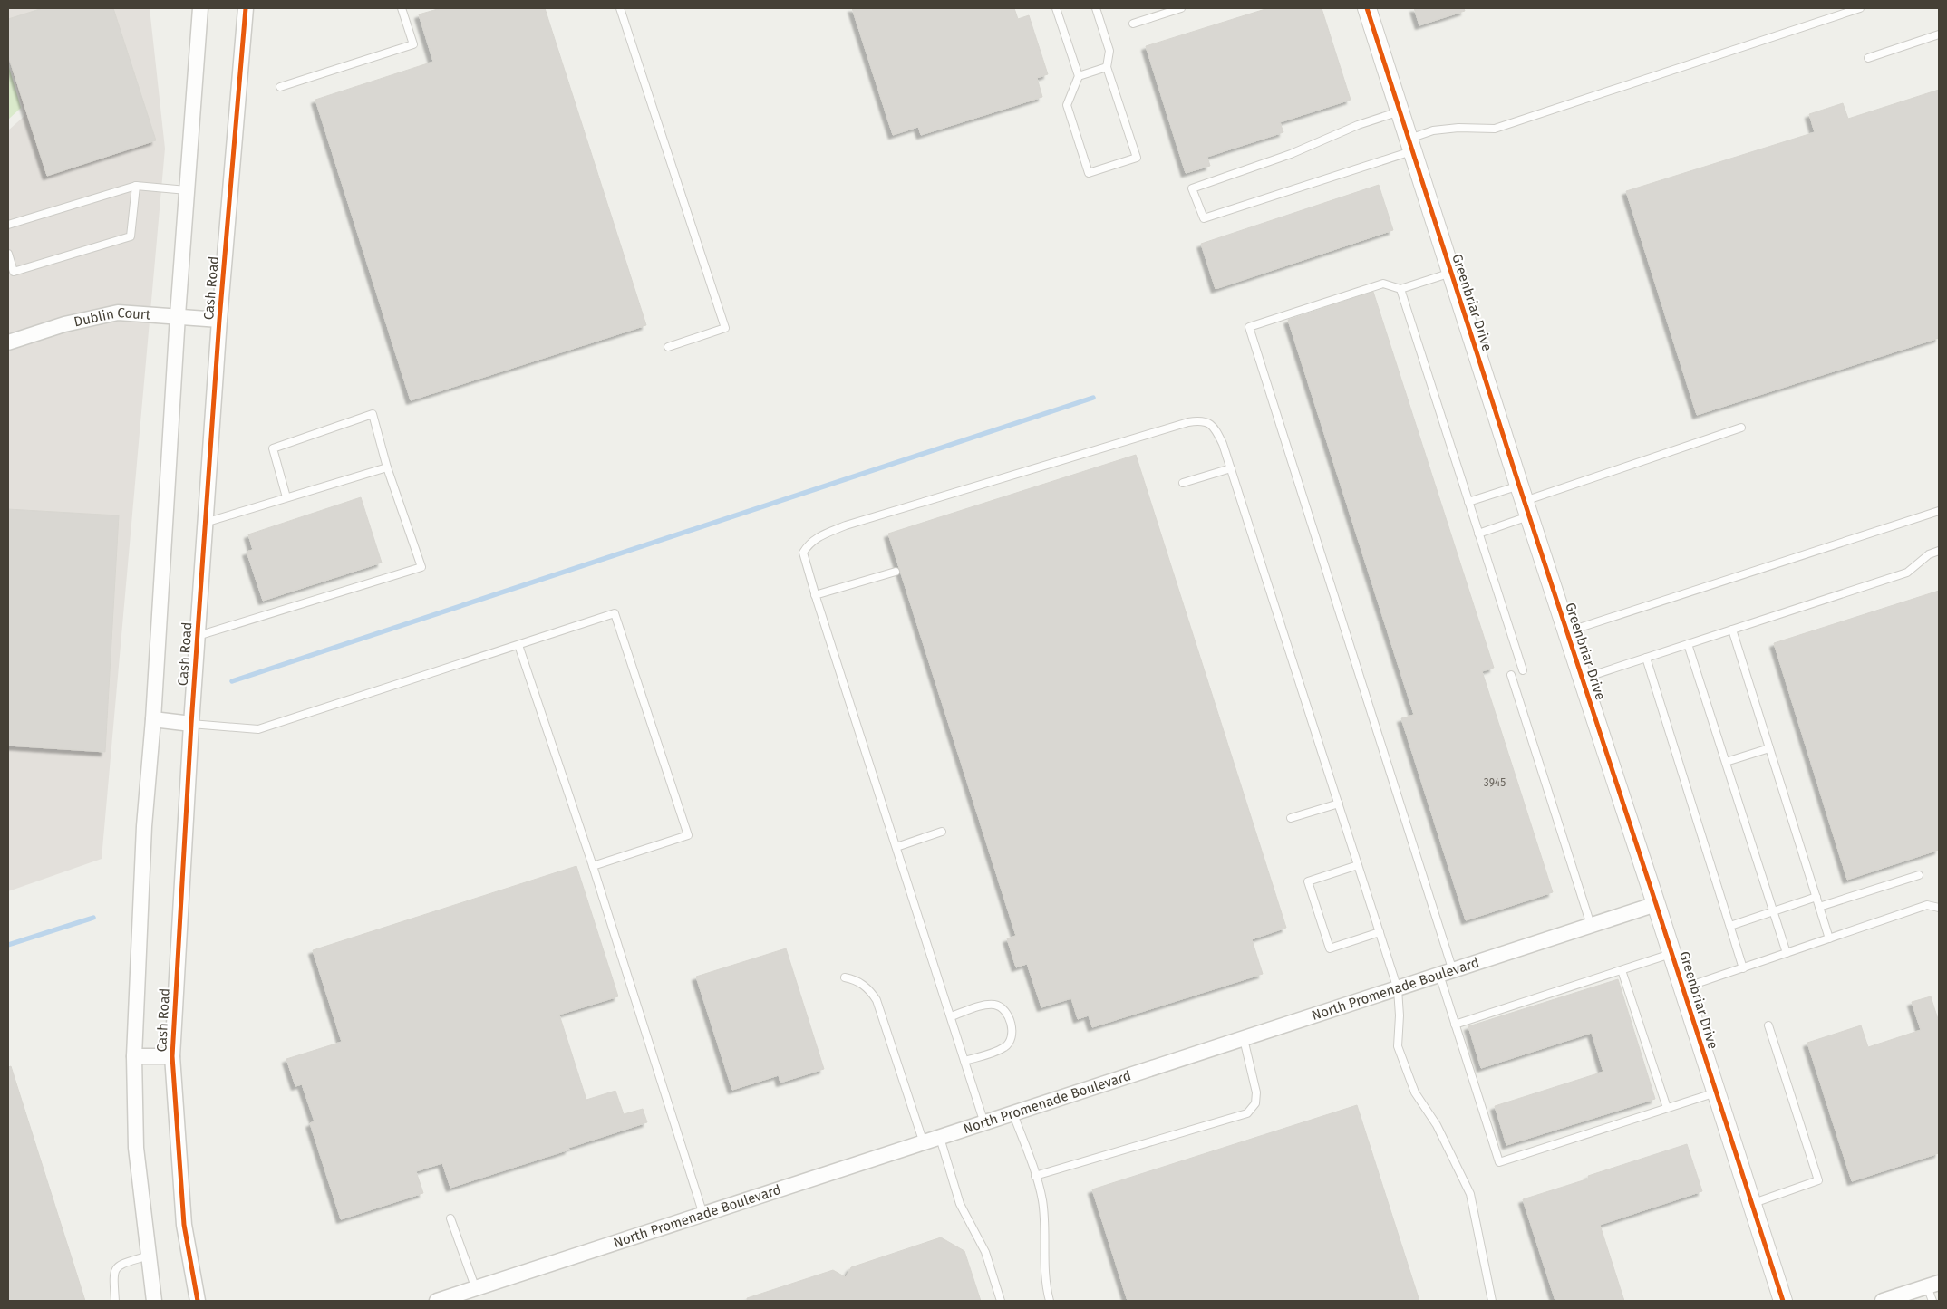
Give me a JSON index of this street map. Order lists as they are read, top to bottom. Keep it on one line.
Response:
{"streets":{"street":["Cash Road","Greenbriar Drive","Dublin Court","North Promenade Boulevard"]},"crossings":[["Cash Road","Dublin Court"],["Greenbriar Drive","North Promenade Boulevard"]],"house_numbers":["3945"]}
